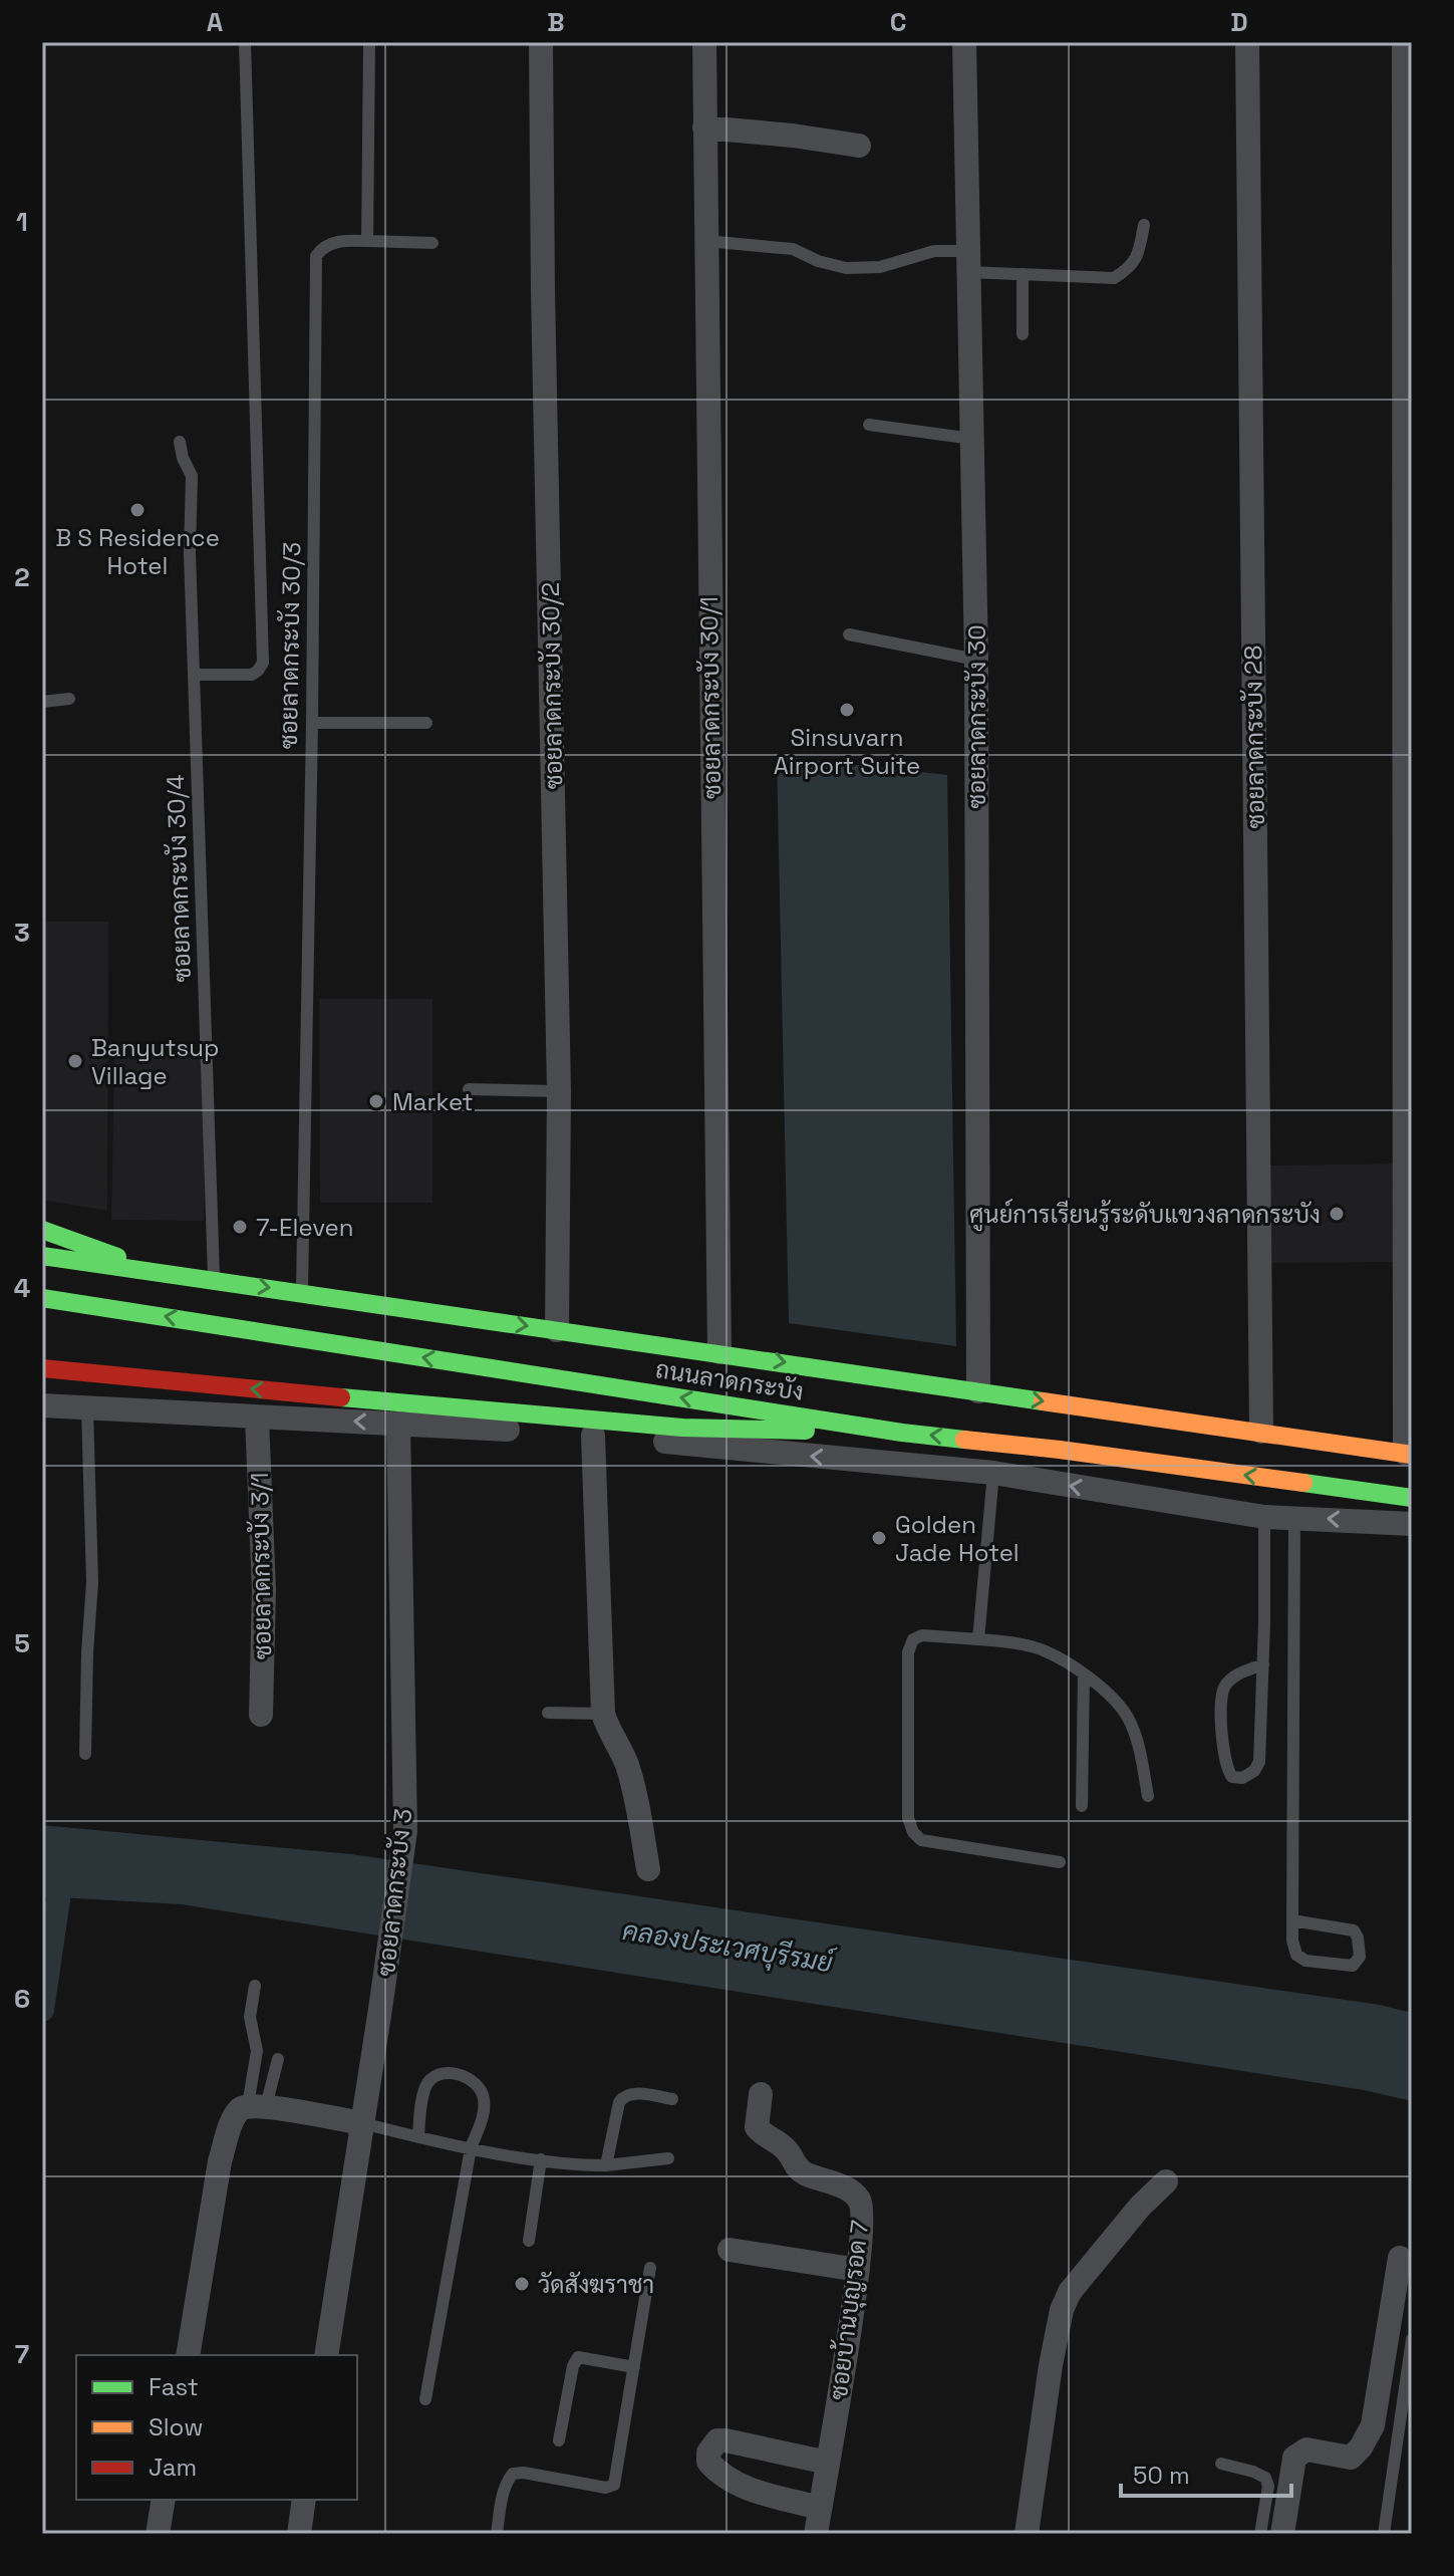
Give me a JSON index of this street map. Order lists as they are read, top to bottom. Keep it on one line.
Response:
{"streets":{"main road":["ถนนลาดกระบัง"],"street":["ซอยลาดกระบัง 30/2","ซอยลาดกระบัง 30/1","ซอยลาดกระบัง 30","ซอยลาดกระบัง 28","ซอยลาดกระบัง 3/1","ซอยลาดกระบัง 3","ซอยบ้านบุญรอด 7"],"lane":["ซอยลาดกระบัง 30/3","ซอยลาดกระบัง 30/4"]},"crossings":[["ซอยลาดกระบัง 30/3","ถนนลาดกระบัง"],["ซอยลาดกระบัง 30/2","ถนนลาดกระบัง"],["ซอยลาดกระบัง 30/1","ถนนลาดกระบัง"],["ซอยลาดกระบัง 30","ถนนลาดกระบัง"],["ซอยลาดกระบัง 28","ถนนลาดกระบัง"],["ซอยลาดกระบัง 30/4","ถนนลาดกระบัง"]],"water":["คลองประเวศบุรีรมย์"],"places":["B S Residence Hotel","Sinsuvarn Airport Suite","Banyutsup Village","Market","ศูนย์การเรียนรู้ระดับแขวงลาดกระบัง","7-Eleven","Golden Jade Hotel","วัดสังฆราชา"],"legend":["Fast","Slow","Jam"],"scale_bar":"50 m","grid":{"columns":["A","B","C","D"],"rows":["1","2","3","4","5","6","7"]}}
